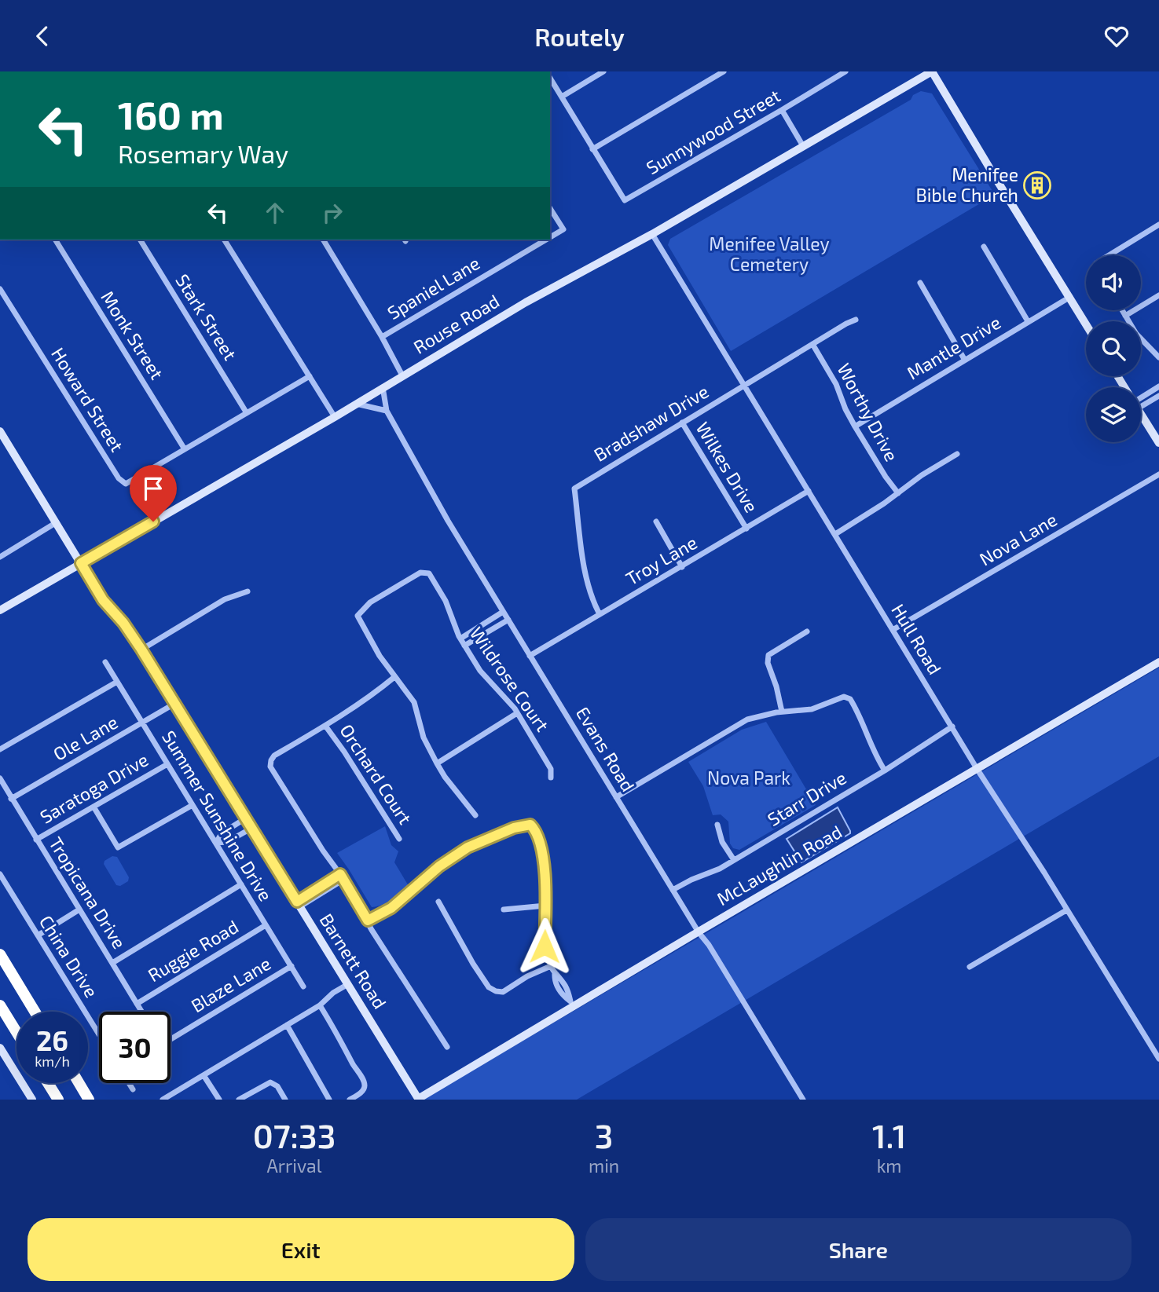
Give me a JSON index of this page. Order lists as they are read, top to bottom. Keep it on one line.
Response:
{"streets":{"street":["Sunnywood Street","Spaniel Lane","Stark Street","Rouse Road","Monk Street","Mantle Drive","Howard Street","Worthy Drive","Bradshaw Drive","Wilkes Drive","Nova Lane","Troy Lane","Hull Road","Wildrose Court","Ole Lane","Evans Road","Orchard Court","Saratoga Drive","Starr Drive","Summer Sunshine Drive","McLaughlin Road","Tropicana Drive","Ruggie Road","China Drive","Barnett Road","Blaze Lane"]},"crossings":[["Stark Street","Howard Street"],["Rouse Road","Hull Road"],["Rouse Road","Evans Road"],["Rouse Road","Barnett Road"],["Monk Street","Howard Street"],["Mantle Drive","Worthy Drive"],["Worthy Drive","Bradshaw Drive"],["Bradshaw Drive","Wilkes Drive"],["Bradshaw Drive","Troy Lane"],["Bradshaw Drive","Hull Road"],["Wilkes Drive","Troy Lane"],["Nova Lane","Hull Road"],["Troy Lane","Hull Road"],["Troy Lane","Evans Road"],["Hull Road","Starr Drive"],["Hull Road","McLaughlin Road"],["Ole Lane","Summer Sunshine Drive"],["Ole Lane","Tropicana Drive"],["Ole Lane","Barnett Road"],["Evans Road","Starr Drive"],["Evans Road","McLaughlin Road"],["Saratoga Drive","Summer Sunshine Drive"],["Saratoga Drive","Tropicana Drive"],["Summer Sunshine Drive","Ruggie Road"],["Summer Sunshine Drive","Blaze Lane"],["McLaughlin Road","Barnett Road"],["Tropicana Drive","Ruggie Road"]],"parks":["Menifee Valley Cemetery","Nova Park"],"places":{"building":["Menifee Bible Church"]},"page":{"header":"Routely","turn":["160 m","Rosemary Way"],"speed":"26 km/h","limit":"30","eta":["07:33","Arrival","3","min","1.1","km"],"buttons":["Exit","Share"]}}
